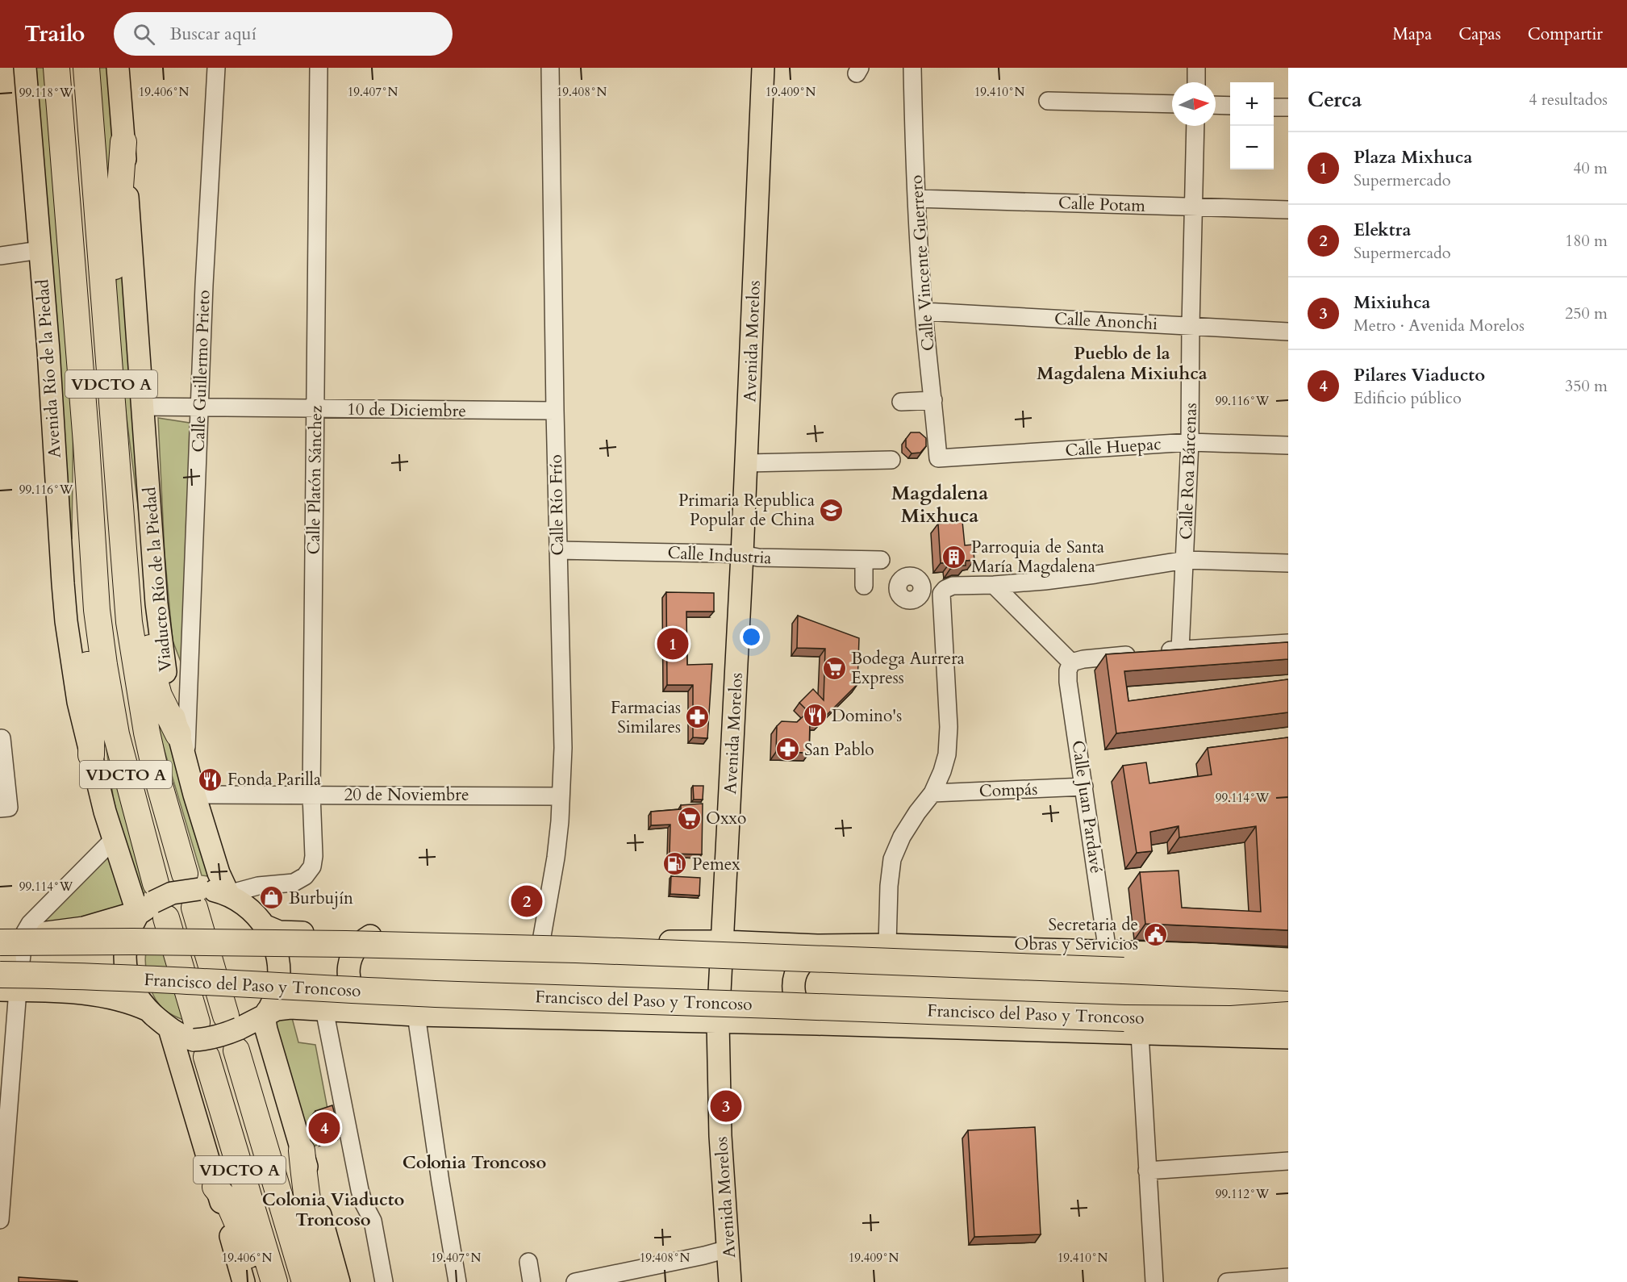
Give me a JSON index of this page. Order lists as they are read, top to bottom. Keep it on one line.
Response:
{"streets":{"highway":["VDCTO A","Viaducto Río de la Piedad","Francisco del Paso y Troncoso"],"main road":["Avenida Morelos","Avenida Río de la Piedad"],"street":["Calle Potam","Calle Vincente Guerrero","Calle Anonchi","Calle Guillermo Prieto","10 de Diciembre","Calle Huepac","Calle Roa Bárcenas","Calle Platón Sánchez","Calle Río Frío","Calle Industria","Compás","20 de Noviembre","Calle Juan Pardavé"]},"crossings":[["Calle Potam","Calle Vincente Guerrero"],["Calle Potam","Calle Roa Bárcenas"],["Calle Vincente Guerrero","Calle Anonchi"],["Calle Vincente Guerrero","Calle Huepac"],["Calle Anonchi","Calle Roa Bárcenas"],["Avenida Morelos","Calle Industria"],["Avenida Morelos","Francisco del Paso y Troncoso"],["Calle Guillermo Prieto","10 de Diciembre"],["Calle Guillermo Prieto","Viaducto Río de la Piedad"],["VDCTO A","Francisco del Paso y Troncoso"],["10 de Diciembre","Calle Platón Sánchez"],["10 de Diciembre","Calle Río Frío"],["10 de Diciembre","Viaducto Río de la Piedad"],["Calle Huepac","Calle Roa Bárcenas"],["Calle Platón Sánchez","Viaducto Río de la Piedad"],["Calle Platón Sánchez","20 de Noviembre"],["Calle Río Frío","Calle Industria"],["Calle Río Frío","20 de Noviembre"],["Viaducto Río de la Piedad","20 de Noviembre"],["Viaducto Río de la Piedad","Francisco del Paso y Troncoso"],["Compás","Calle Juan Pardavé"]],"districts":["Pueblo de la Magdalena Mixiuhca","Magdalena Mixhuca","Colonia Troncoso","Colonia Viaducto Troncoso"],"places":{"school or university":["Primaria Republica Popular de China"],"building":["Parroquia de Santa María Magdalena"],"supermarket":["Bodega Aurrera Express","Oxxo"],"restaurant":["Domino's","Fonda Parilla"],"pharmacy":["Farmacias Similares","San Pablo"],"fuel station":["Pemex"],"shop":["Burbujín"],"public building":["Secretaria de Obras y Servicios"]},"north":"right","page":{"header":"Trailo","search":"Buscar aquí","nav":["Mapa","Capas","Compartir"],"heading":["Cerca","4 resultados"],"map_buttons":["+","−"],"list":[{"mark":"1","name":"Plaza Mixhuca","note":"Supermercado","value":"40 m"},{"mark":"2","name":"Elektra","note":"Supermercado","value":"180 m"},{"mark":"3","name":"Mixiuhca","note":"Metro · Avenida Morelos","value":"250 m"},{"mark":"4","name":"Pilares Viaducto","note":"Edificio público","value":"350 m"}],"pins":["1","2","3","4"]},"coordinates":["19.406°N","19.407°N","19.408°N","19.409°N","19.410°N","99.118°W","99.116°W","99.114°W","99.112°W"]}
